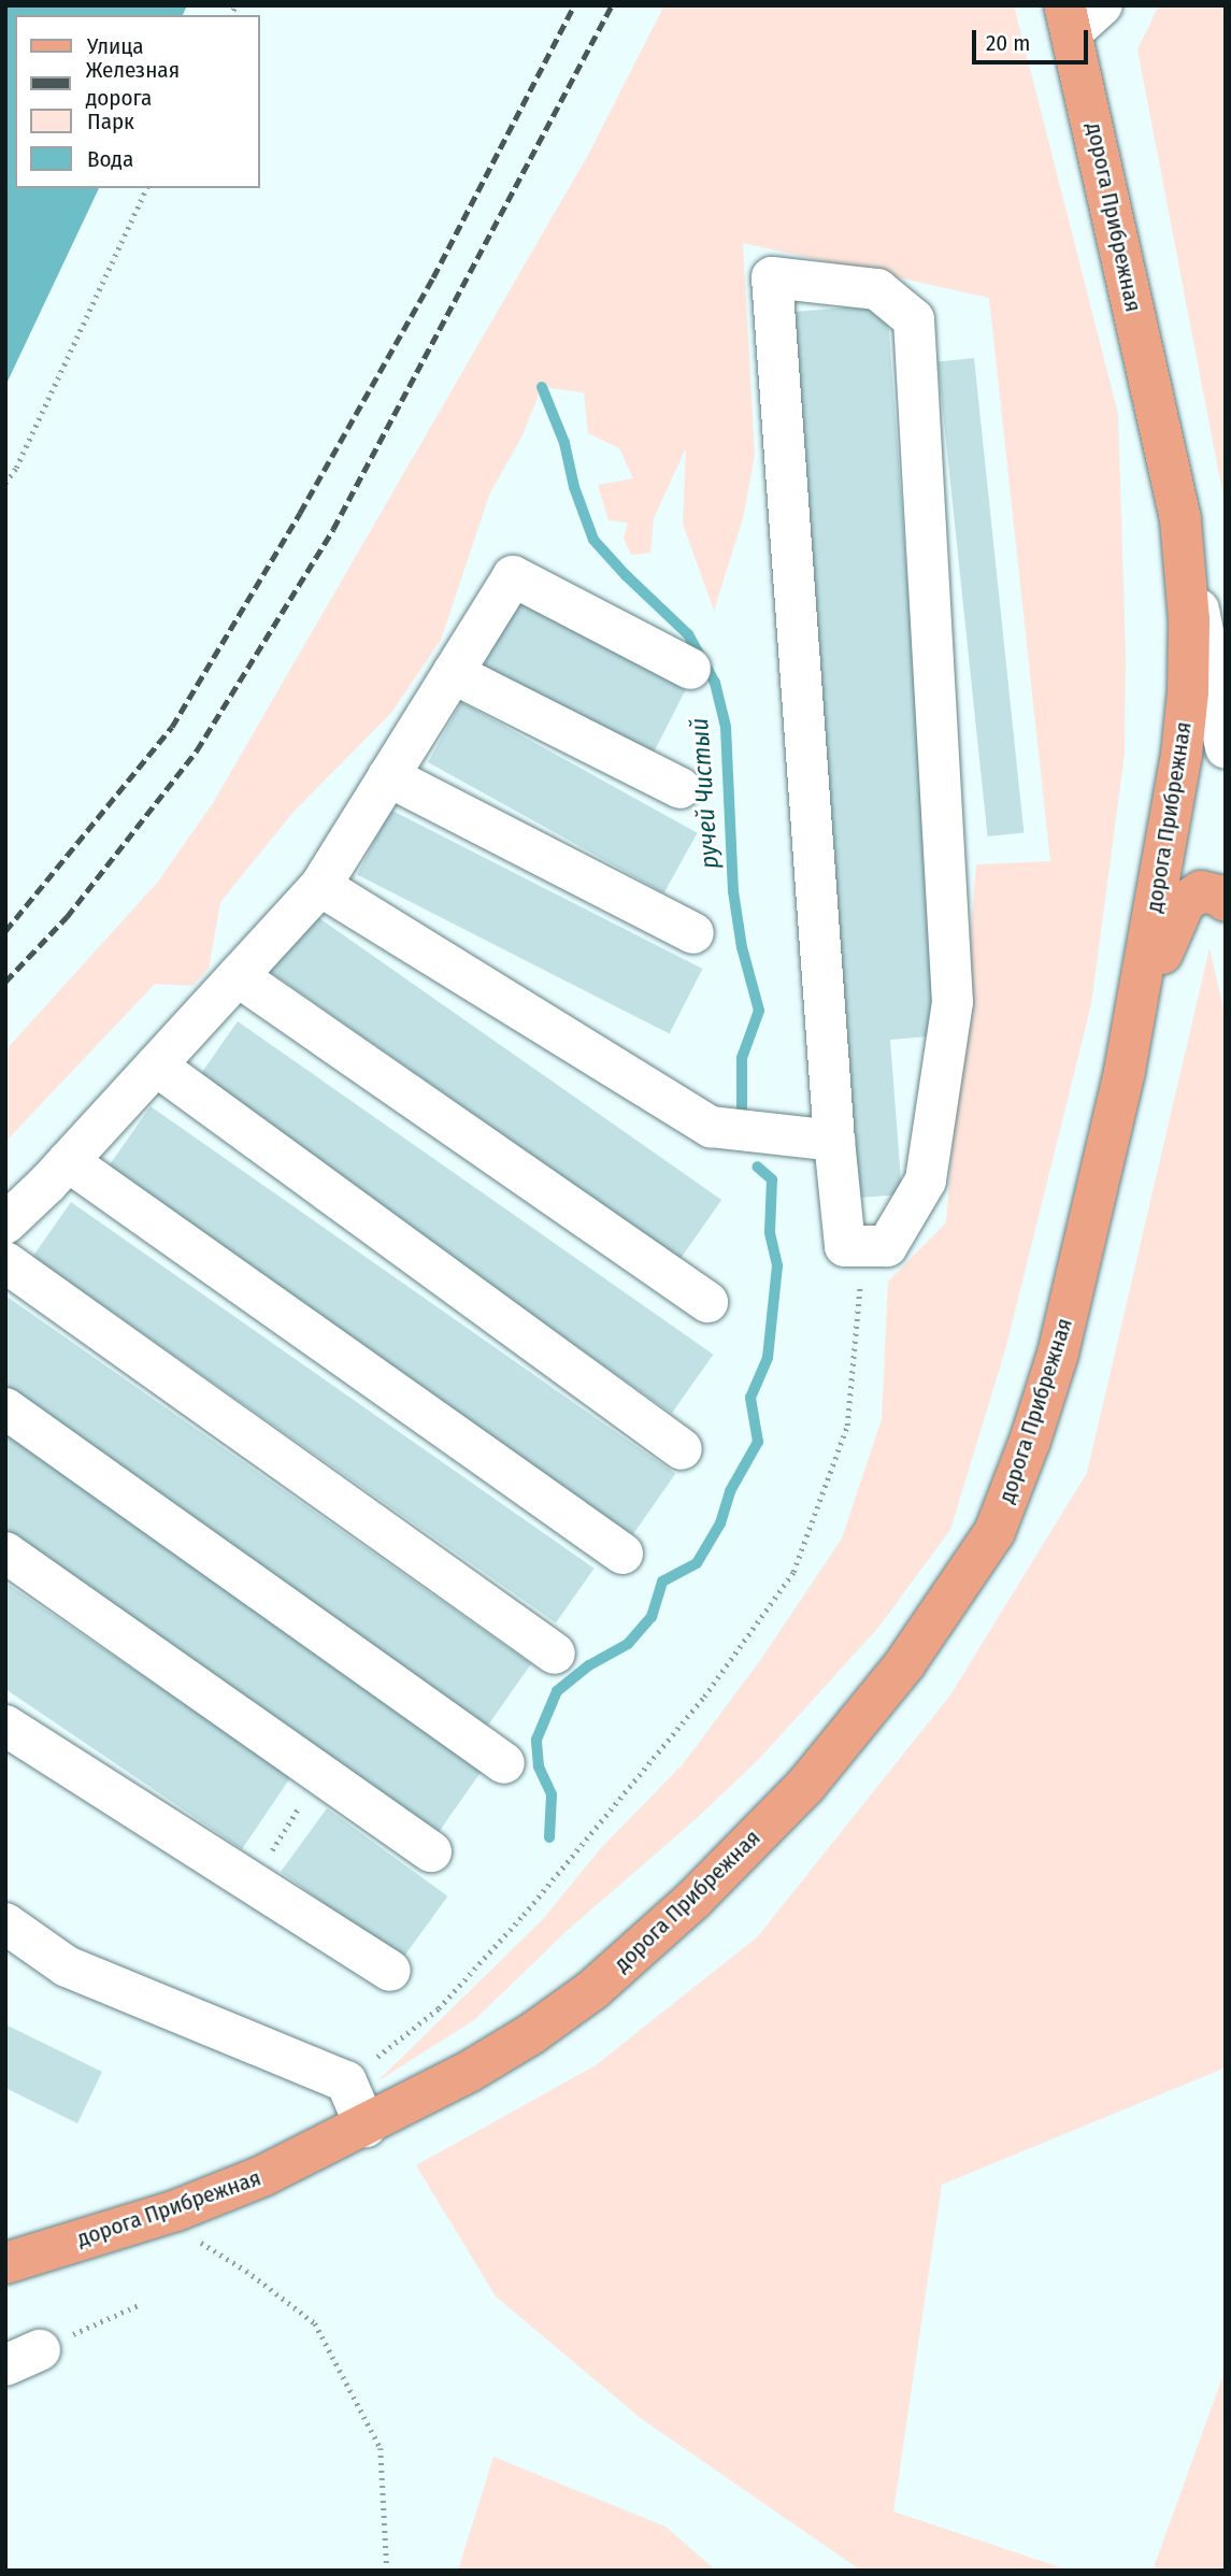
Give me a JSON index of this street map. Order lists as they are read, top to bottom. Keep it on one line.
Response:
{"streets":{"main road":["дорога Прибрежная"]},"water":["ручей Чистый"],"legend":["Улица","Железная дорога","Парк","Вода"],"scale_bar":"20 m"}
